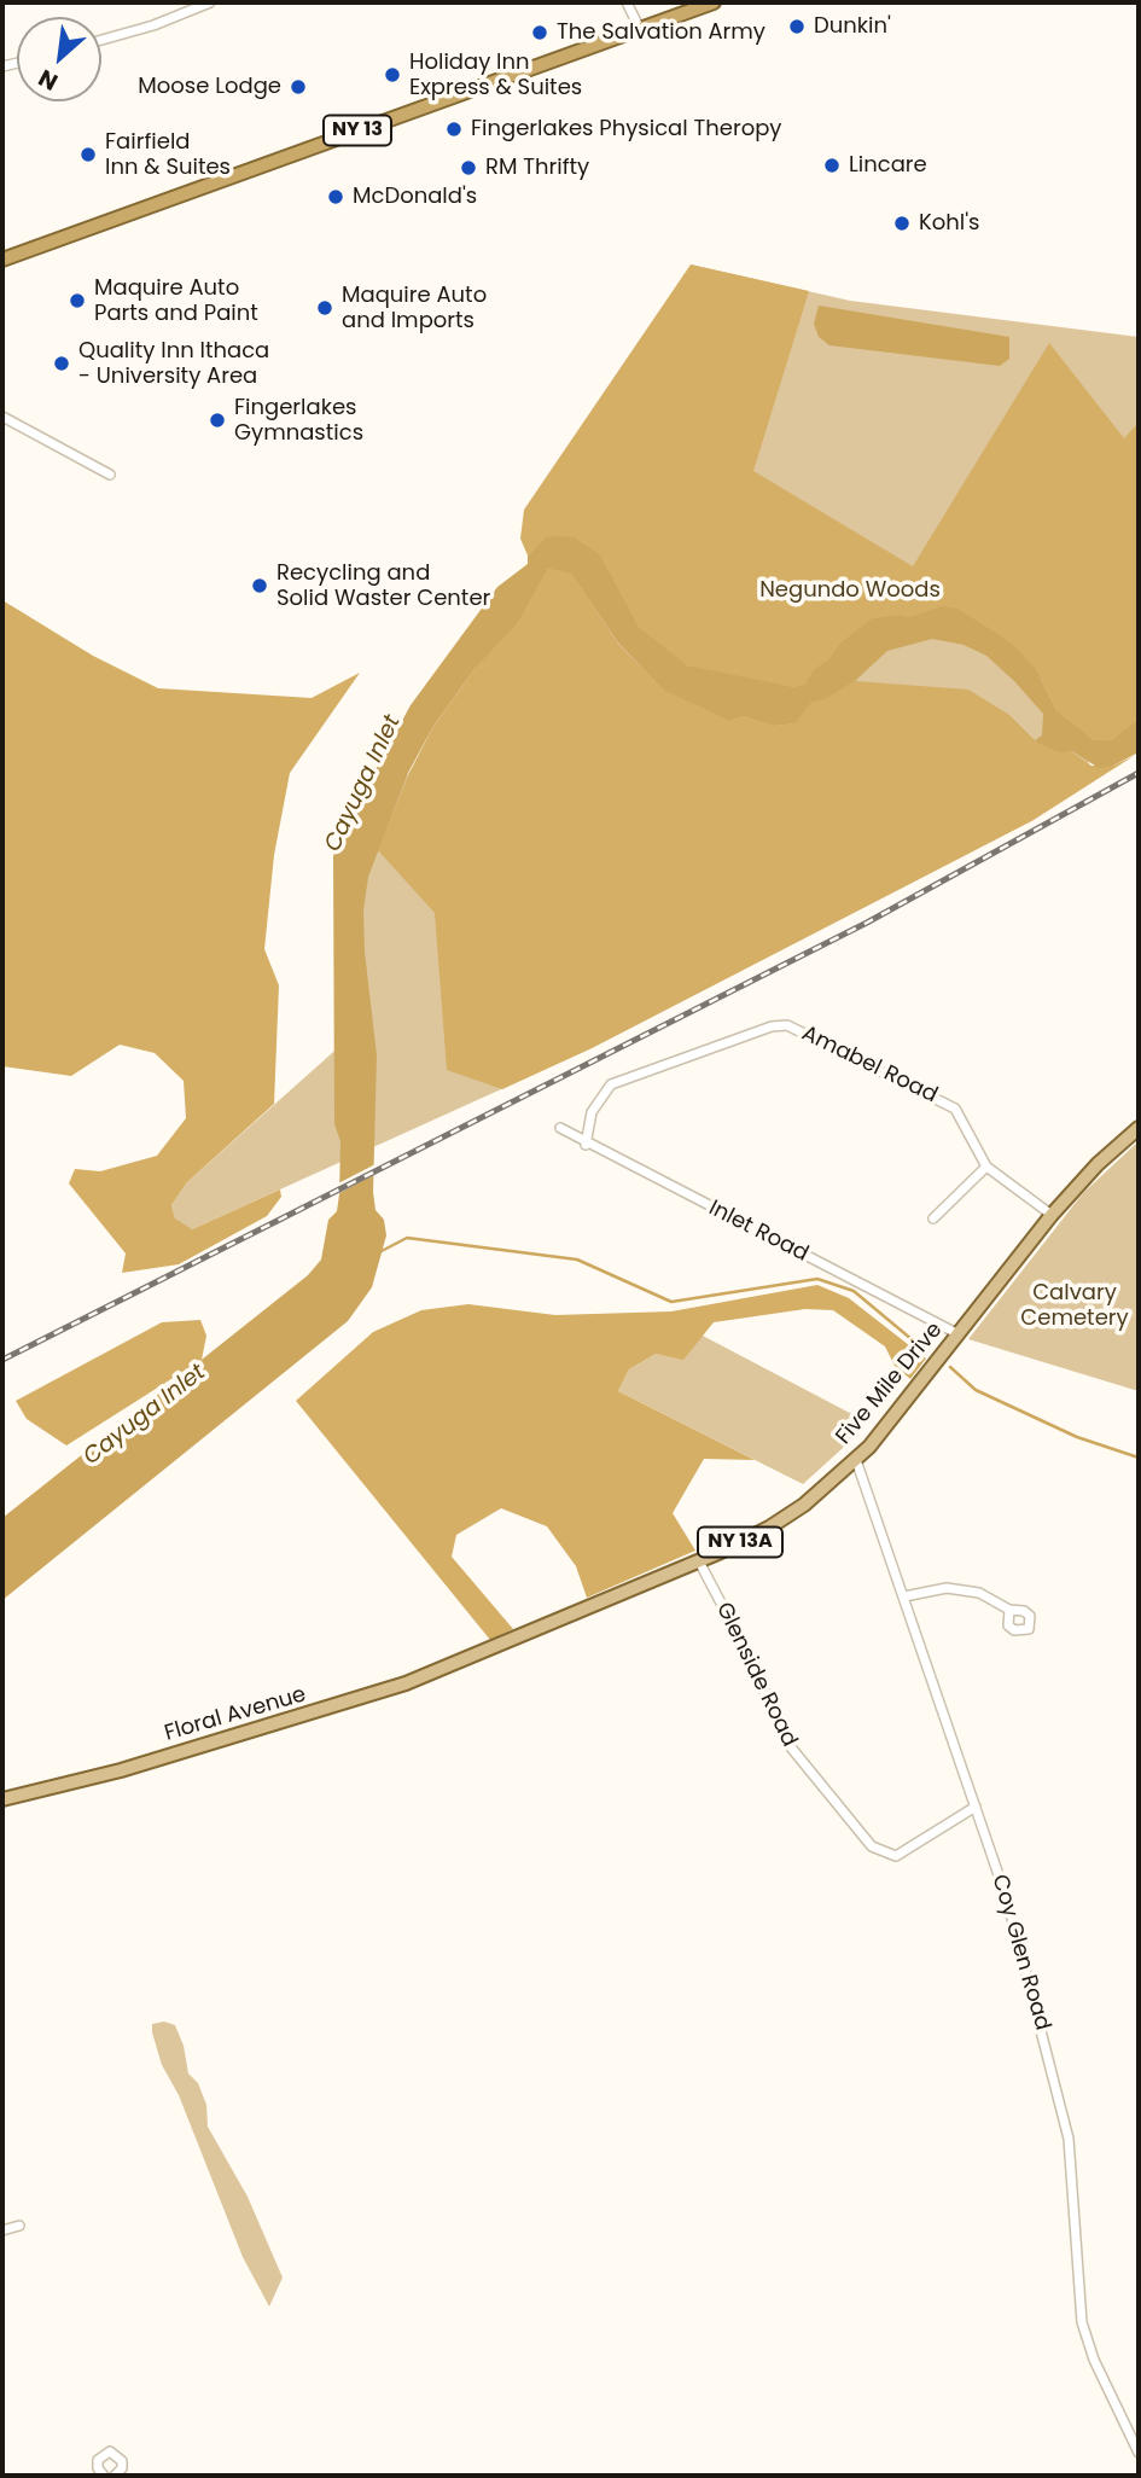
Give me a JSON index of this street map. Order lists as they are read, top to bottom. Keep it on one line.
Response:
{"streets":{"highway":["NY 13"],"main road":["Five Mile Drive","NY 13A","Floral Avenue"],"street":["Amabel Road","Inlet Road","Glenside Road","Coy Glen Road"]},"crossings":[["Amabel Road","Inlet Road"],["Amabel Road","Five Mile Drive"],["Inlet Road","Five Mile Drive"],["Five Mile Drive","Glenside Road"],["Five Mile Drive","Floral Avenue"],["Five Mile Drive","Coy Glen Road"],["Glenside Road","Coy Glen Road"]],"water":["Cayuga Inlet"],"parks":["Negundo Woods","Calvary Cemetery"],"places":["Dunkin'","The Salvation Army","Holiday Inn Express & Suites","Moose Lodge","Fingerlakes Physical Theropy","Fairfield Inn & Suites","Lincare","RM Thrifty","McDonald's","Kohl's","Maquire Auto Parts and Paint","Maquire Auto and Imports","Quality Inn Ithaca - University Area","Fingerlakes Gymnastics","Recycling and Solid Waster Center"],"north":"bottom left"}
